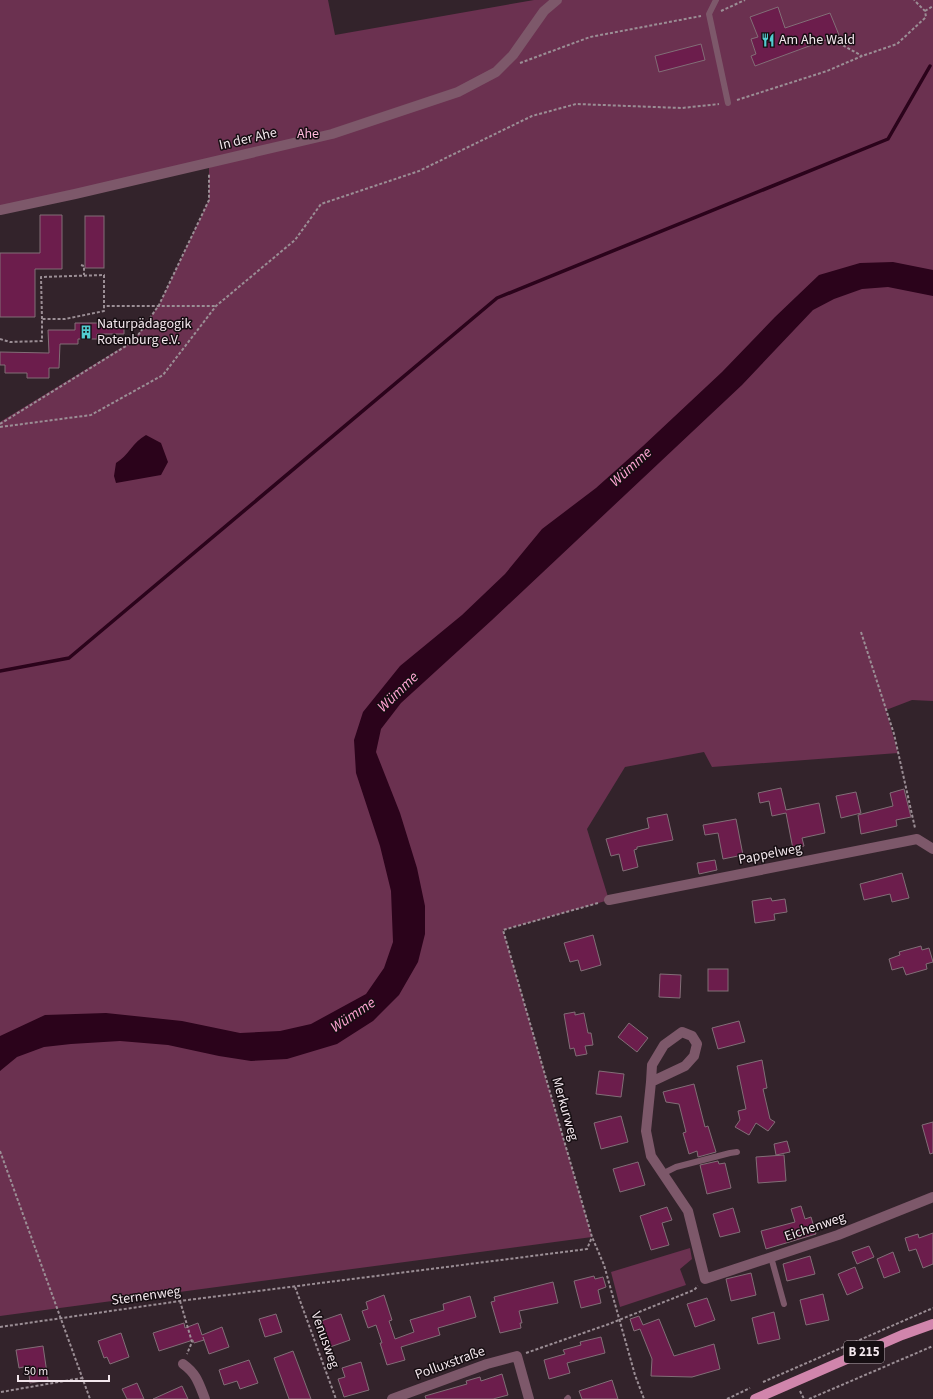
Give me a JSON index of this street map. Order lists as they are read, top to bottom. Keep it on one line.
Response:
{"streets":{"main road":["B 215"],"street":["In der Ahe","Pappelweg","Eichenweg","Polluxstraße"],"path":["Merkurweg","Sternenweg","Venusweg"]},"crossings":[["Pappelweg","Merkurweg"],["Merkurweg","Sternenweg"],["Sternenweg","Venusweg"]],"water":["Wümme"],"parks":["Ahe"],"places":{"restaurant":["Am Ahe Wald"],"building":["Naturpädagogik Rotenburg e.V."]},"scale_bar":"50 m"}
